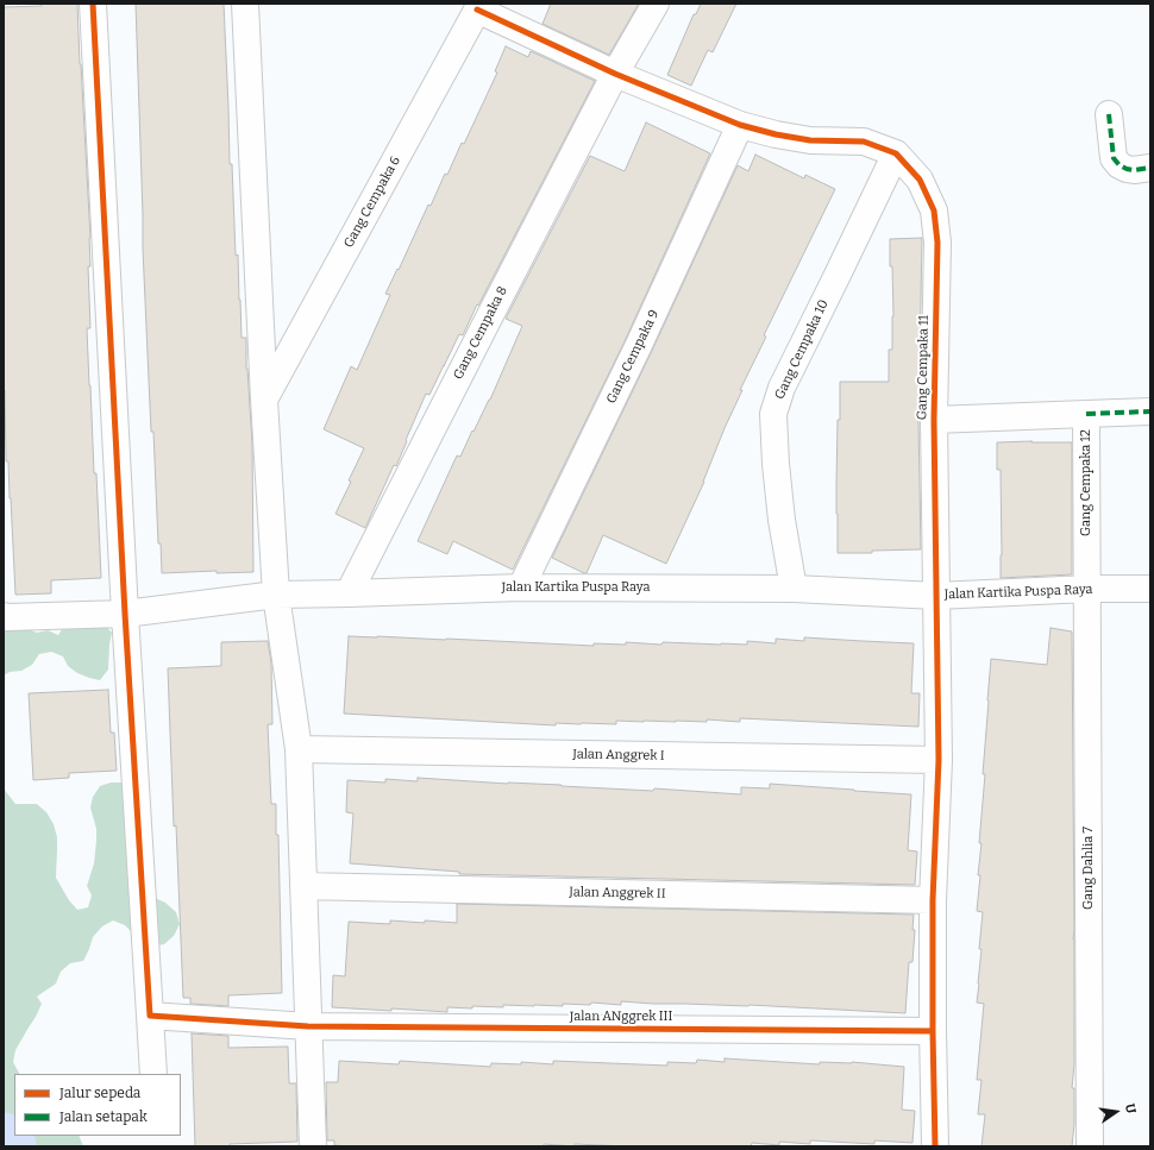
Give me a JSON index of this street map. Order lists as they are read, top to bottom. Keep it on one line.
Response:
{"streets":{"street":["Gang Cempaka 6","Gang Cempaka 8","Gang Cempaka 10","Gang Cempaka 9","Gang Cempaka 11","Gang Cempaka 12","Jalan Kartika Puspa Raya","Jalan Anggrek I","Gang Dahlia 7","Jalan Anggrek II","Jalan ANggrek III"]},"crossings":[["Gang Cempaka 8","Jalan Kartika Puspa Raya"],["Gang Cempaka 10","Gang Cempaka 11"],["Gang Cempaka 10","Jalan Kartika Puspa Raya"],["Gang Cempaka 9","Jalan Kartika Puspa Raya"],["Gang Cempaka 11","Gang Cempaka 12"],["Gang Cempaka 11","Jalan Kartika Puspa Raya"],["Gang Cempaka 11","Jalan Anggrek I"],["Gang Cempaka 11","Jalan Anggrek II"],["Gang Cempaka 11","Jalan ANggrek III"],["Gang Cempaka 12","Jalan Kartika Puspa Raya"],["Gang Cempaka 12","Gang Dahlia 7"],["Jalan Kartika Puspa Raya","Gang Dahlia 7"]],"legend":["Jalur sepeda","Jalan setapak"],"north":"right"}
